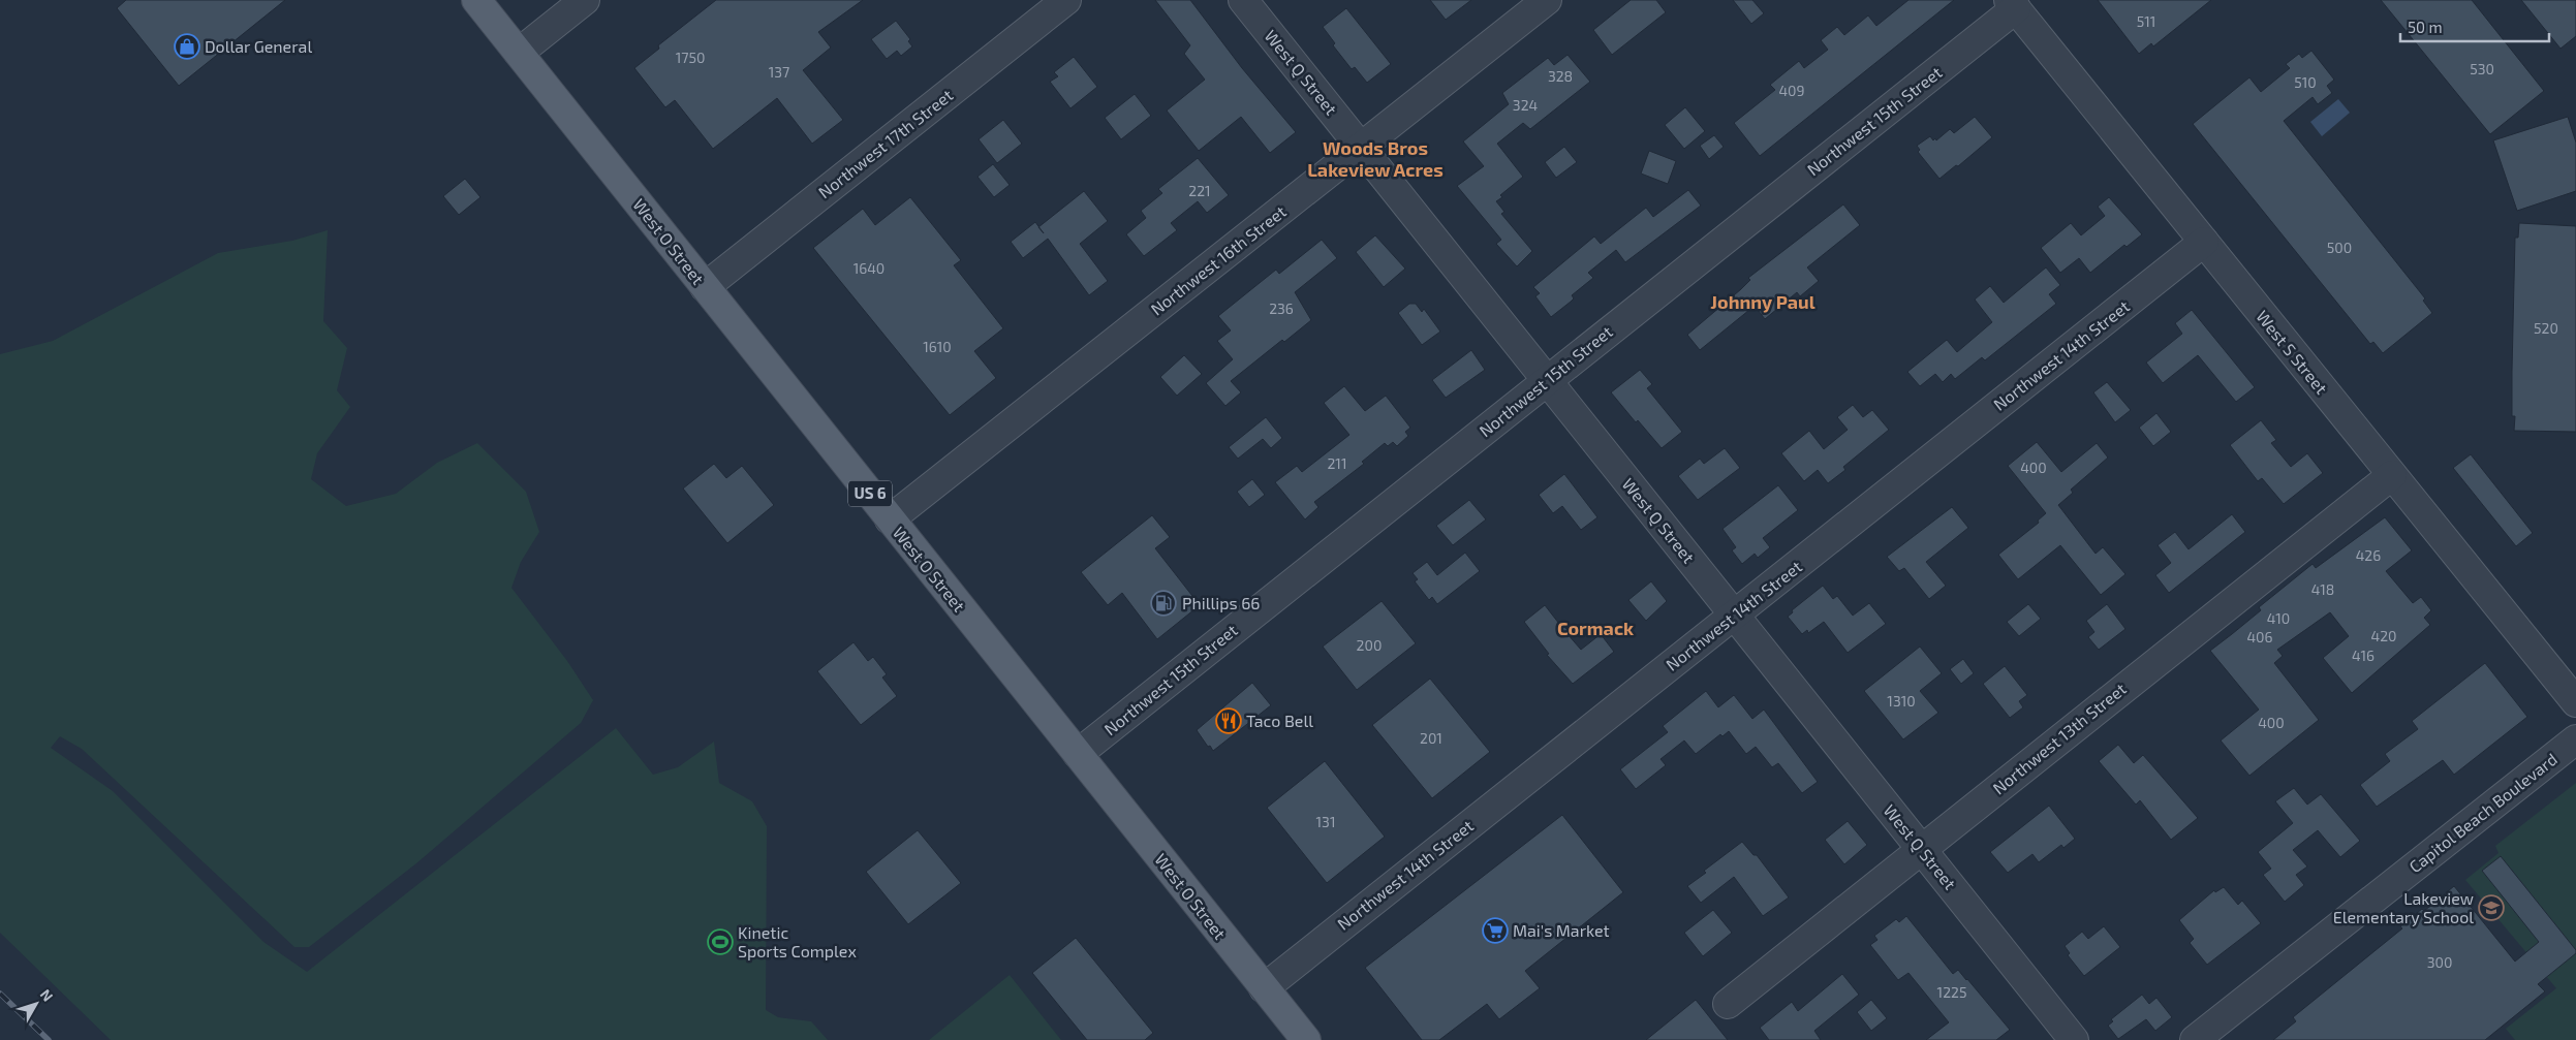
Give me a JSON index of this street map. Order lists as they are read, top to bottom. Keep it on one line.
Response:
{"streets":{"main road":["West O Street","US 6"],"street":["West Q Street","Northwest 15th Street","Northwest 17th Street","Northwest 16th Street","West S Street","Northwest 14th Street","Northwest 13th Street","Capitol Beach Boulevard"]},"crossings":[["West Q Street","Northwest 15th Street"],["West Q Street","Northwest 16th Street"],["West Q Street","Northwest 14th Street"],["West Q Street","Northwest 13th Street"],["Northwest 15th Street","West O Street"],["Northwest 15th Street","West S Street"],["Northwest 17th Street","West O Street"],["West O Street","Northwest 16th Street"],["West O Street","Northwest 14th Street"],["West S Street","Northwest 14th Street"],["West S Street","Northwest 13th Street"]],"districts":["Woods Bros Lakeview Acres","Johnny Paul","Cormack"],"places":{"shop":["Dollar General"],"fuel station":["Phillips 66"],"restaurant":["Taco Bell"],"school or university":["Lakeview Elementary School"],"supermarket":["Mai's Market"],"sports":["Kinetic Sports Complex"]},"house_numbers":["511","1750","530","137","328","510","409","324","221","500","1640","236","520","1610","211","400","426","418","410","420","406","200","416","1310","400","201","131","300","1225"],"scale_bar":"50 m","north":"top right"}
